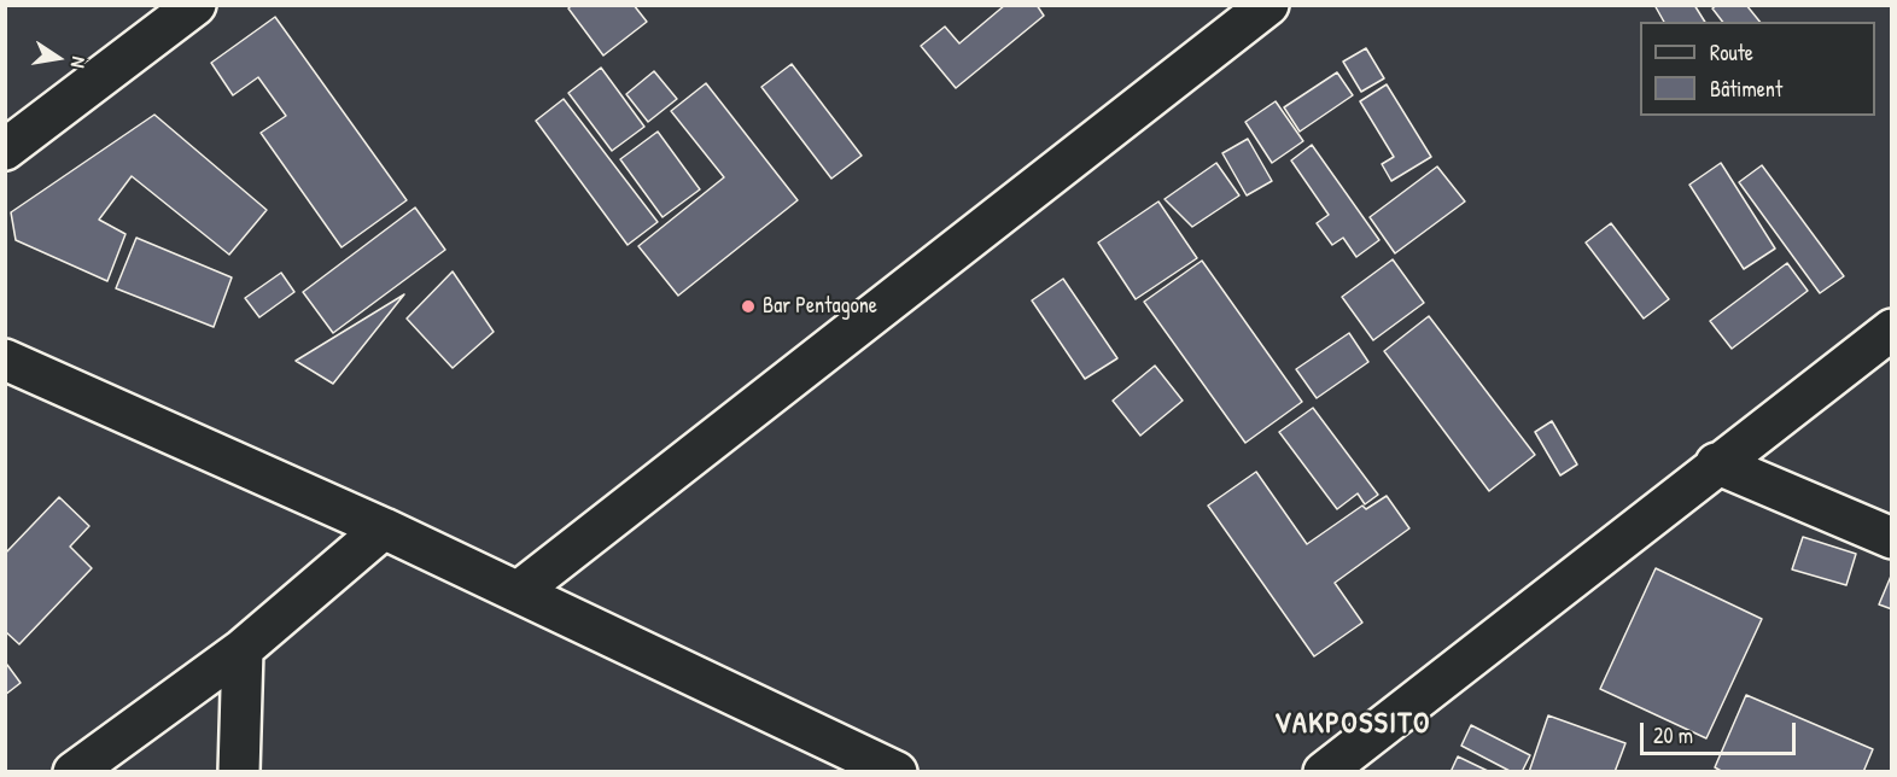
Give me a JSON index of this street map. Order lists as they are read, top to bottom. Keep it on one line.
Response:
{"districts":["VAKPOSSITO"],"places":["Bar Pentagone"],"legend":["Route","Bâtiment"],"scale_bar":"20 m","north":"right"}
